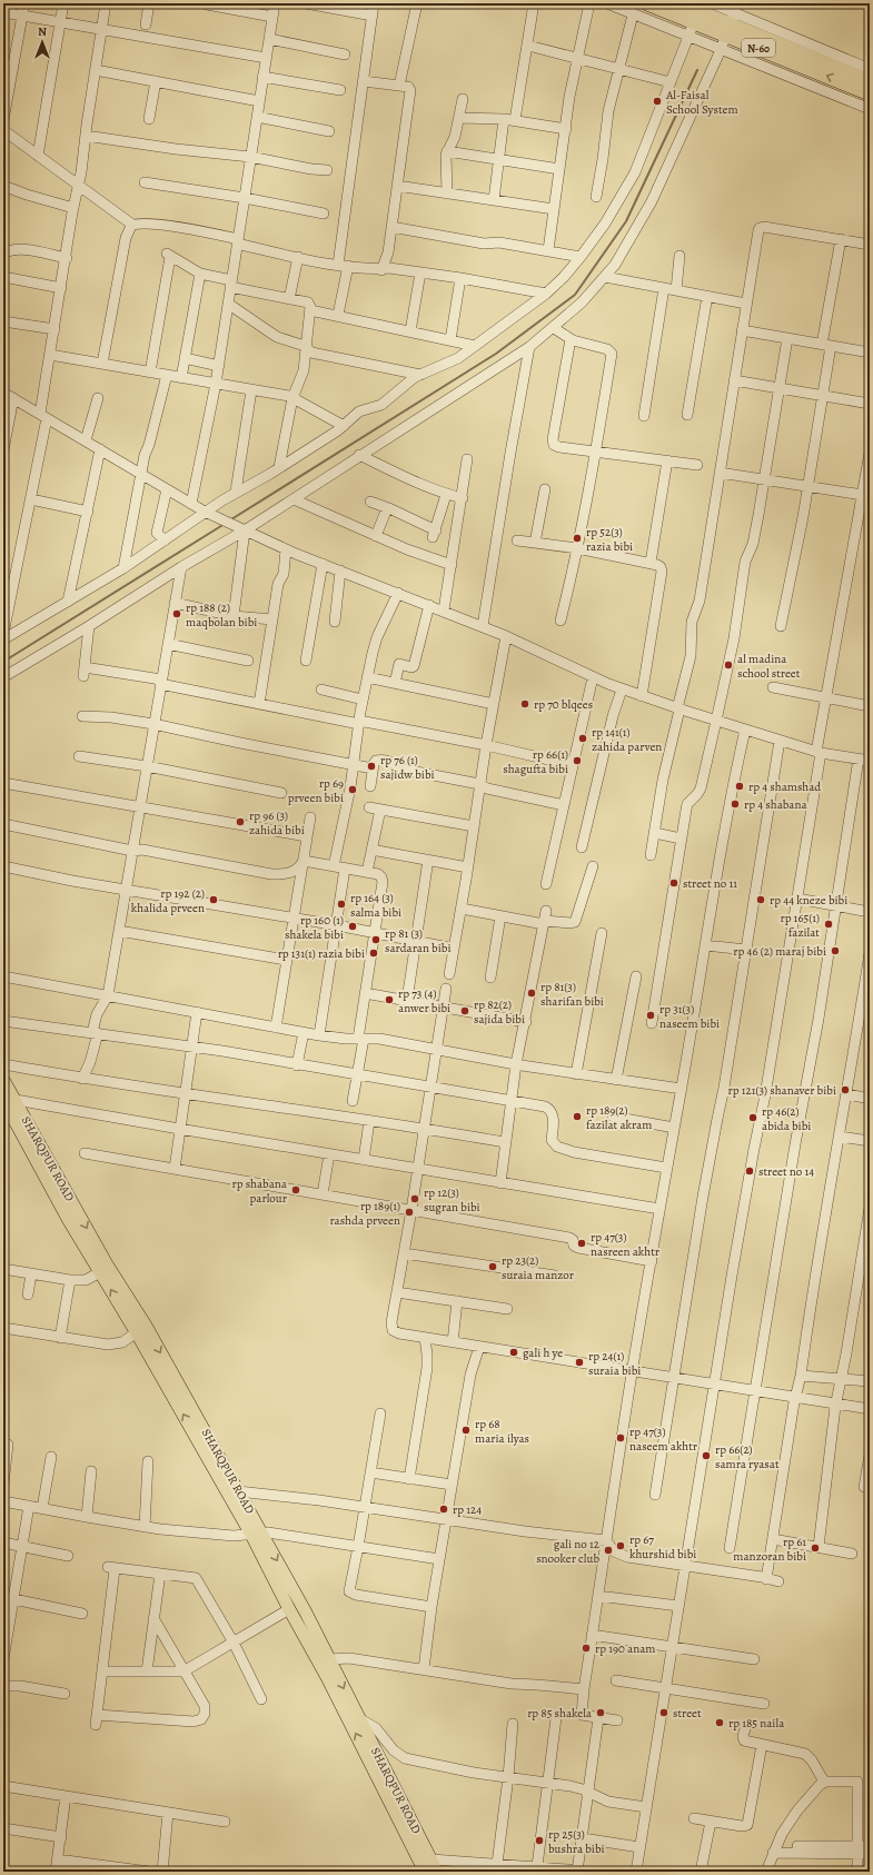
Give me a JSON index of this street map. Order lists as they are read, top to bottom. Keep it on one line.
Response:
{"streets":{"highway":["N-60"],"main road":["SHARQPUR ROAD"]},"places":["Al-Faisal School System","rp 52(3) razia bibi","rp 188 (2) maqbolan bibi","al madina school street","rp 70 blqees","rp 141(1) zahida parven","rp 66(1) shagufta bibi","rp 76 (1) sajidw bibi","rp 4 shamshad","rp 69 prveen bibi","rp 4 shabana","rp 96 (3) zahida bibi","street no 11","rp 192 (2) khalida prveen","rp 44 kneze bibi","rp 164 (3) salma bibi","rp 165(1) fazilat","rp 160 (1) shakela bibi","rp 81 (3) sardaran bibi","rp 46 (2) maraj bibi","rp 131(1) razia bibi","rp 81(3) sharifan bibi","rp 73 (4) anwer bibi","rp 82(2) sajida bibi","rp 31(3) naseem bibi","rp 121(3) shanaver bibi","rp 189(2) fazilat akram","rp 46(2) abida bibi","street no 14","rp shabana parlour","rp 12(3) sugran bibi","rp 189(1) rashda prveen","rp 47(3) nasreen akhtr","rp 23(2) suraia manzor","gali h ye","rp 24(1) suraia bibi","rp 68 maria ilyas","rp 47(3) naseem akhtr","rp 66(2) samra ryasat","rp 124","rp 67 khurshid bibi","rp 61 manzoran bibi","gali no 12 snooker club","rp 190 anam","rp 85 shakela","street","rp 185 naila","rp 25(3) bushra bibi"],"north":"top"}
